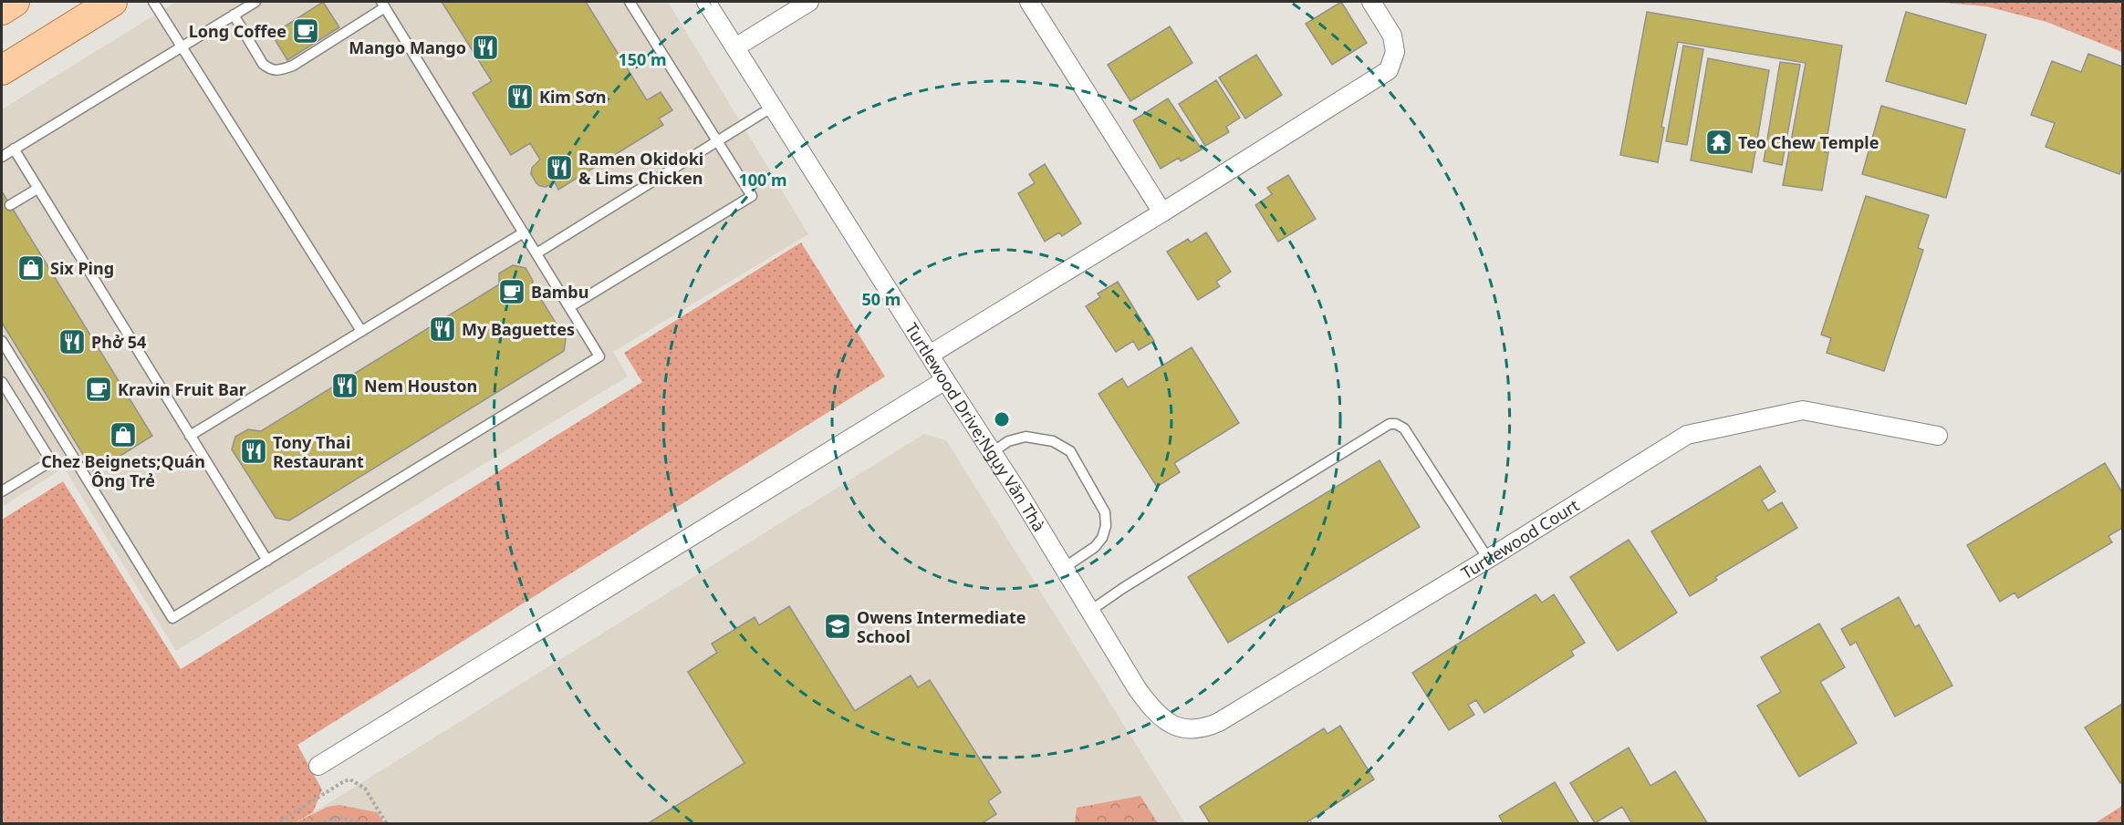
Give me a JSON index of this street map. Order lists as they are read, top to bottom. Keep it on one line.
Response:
{"streets":{"street":["Turtlewood Drive;Ngụy Văn Thà","Turtlewood Court"]},"crossings":[["Turtlewood Drive;Ngụy Văn Thà","Turtlewood Court"]],"places":{"cafe":["Long Coffee","Bambu","Kravin Fruit Bar"],"restaurant":["Mango Mango","Kim Sơn","Ramen Okidoki & Lims Chicken","My Baguettes","Phở 54","Nem Houston","Tony Thai Restaurant"],"temple":["Teo Chew Temple"],"shop":["Six Ping","Chez Beignets;Quán Ông Trẻ"],"school or university":["Owens Intermediate School"]},"rings":["150 m","100 m","50 m"]}
